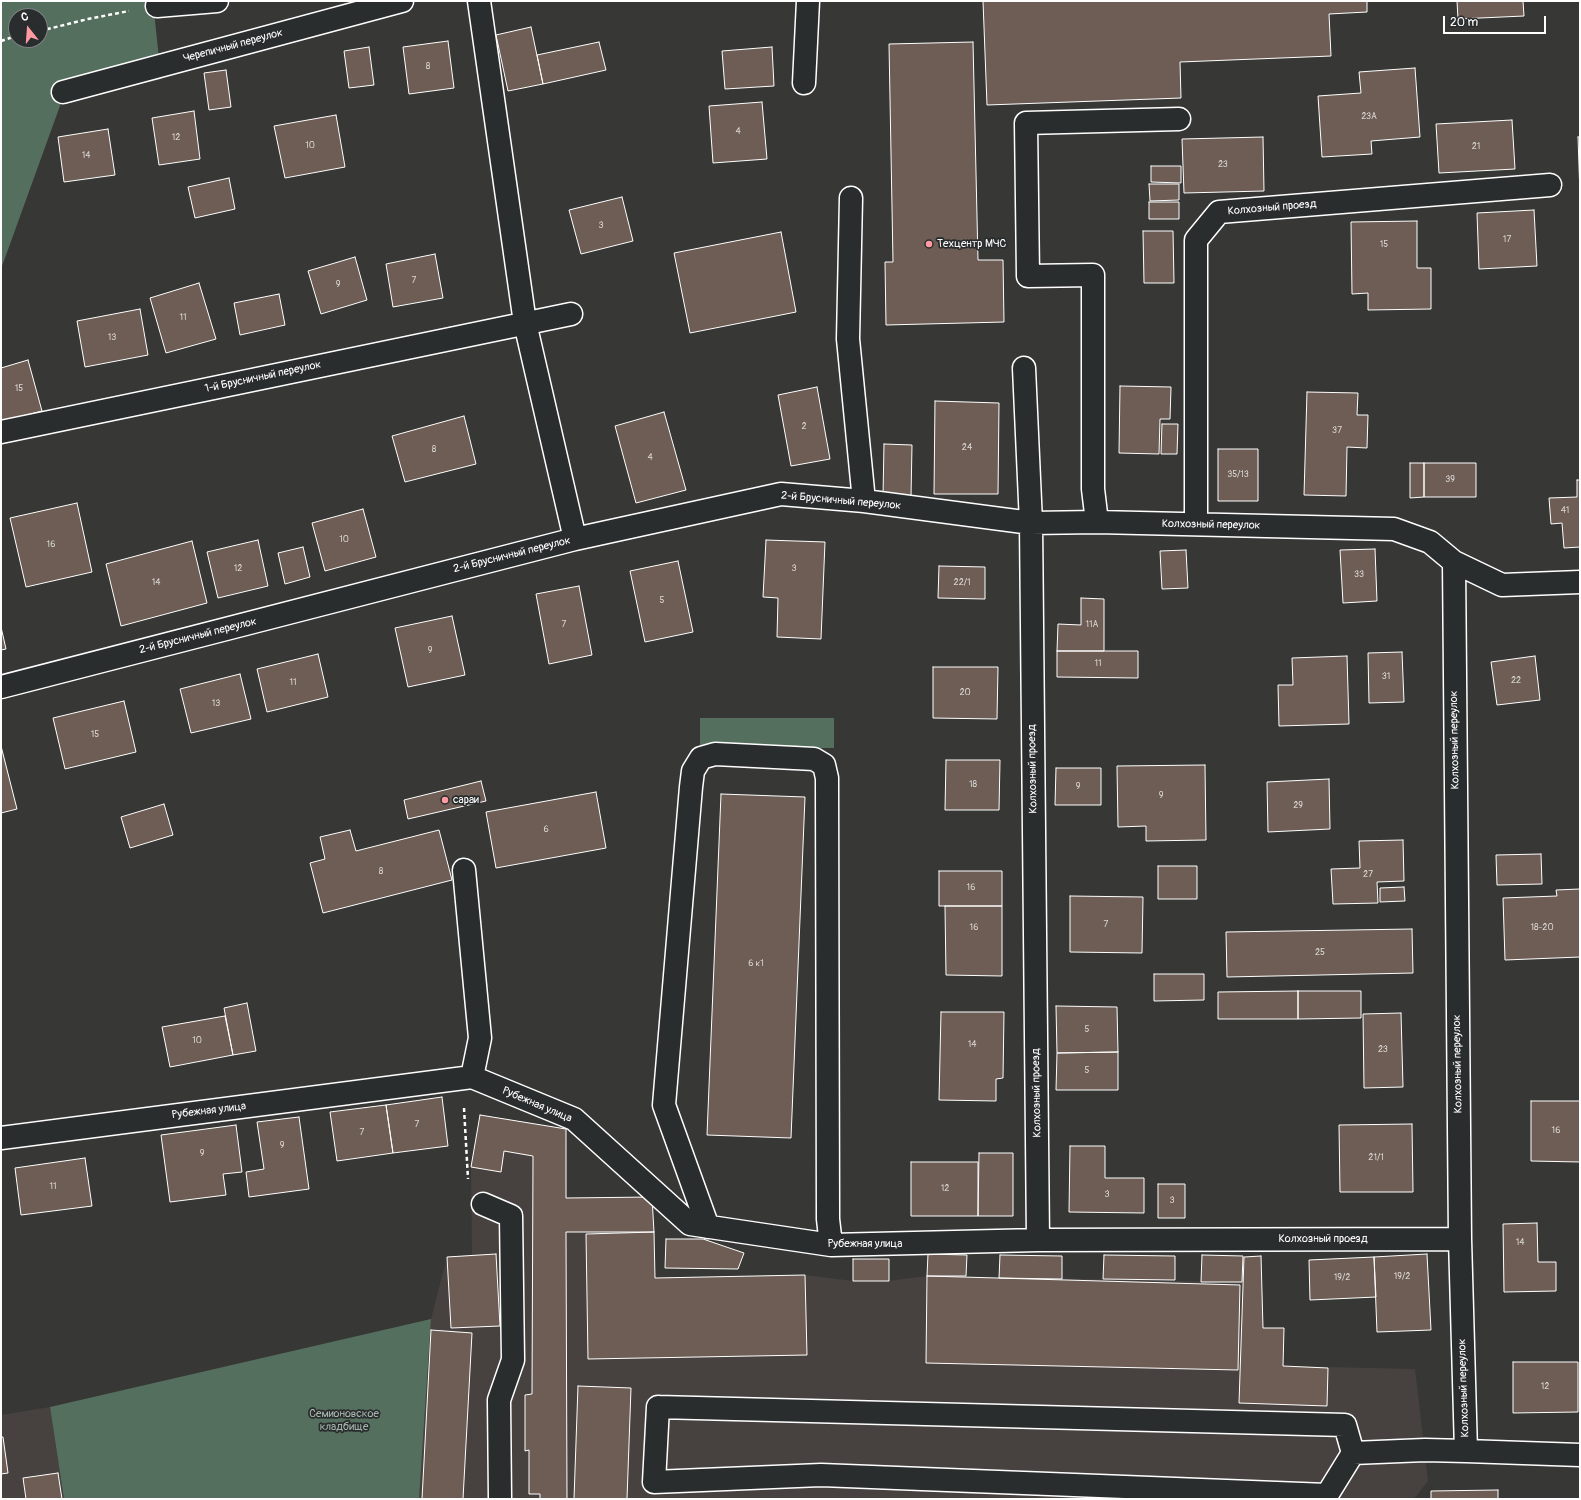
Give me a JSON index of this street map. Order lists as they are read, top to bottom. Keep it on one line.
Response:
{"streets":{"street":["Черепичный переулок","Колхозный проезд","1-й Брусничный переулок","2-й Брусничный переулок","Колхозный переулок","Рубежная улица"]},"crossings":[["Колхозный проезд","2-й Брусничный переулок"],["Колхозный проезд","Колхозный переулок"],["Колхозный проезд","Рубежная улица"],["2-й Брусничный переулок","Колхозный переулок"]],"parks":["Семионовское кладбище"],"places":["Техцентр МЧС","сараи"],"house_numbers":["8","23А","4","12","10","21","14","23","3","17","15","7","9","11","13","15","2","37","24","8","4","35/13","39","41","10","16","12","3","33","14","22/1","5","7","11А","9","11","31","22","11","20","13","15","18","9","9","29","6","8","27","16","7","16","18-20","25","6 к1","5","10","14","23","5","7","16","7","9","9","21/1","11","12","3","3","14","19/2","19/2","12"],"scale_bar":"20 m","north":"top"}
